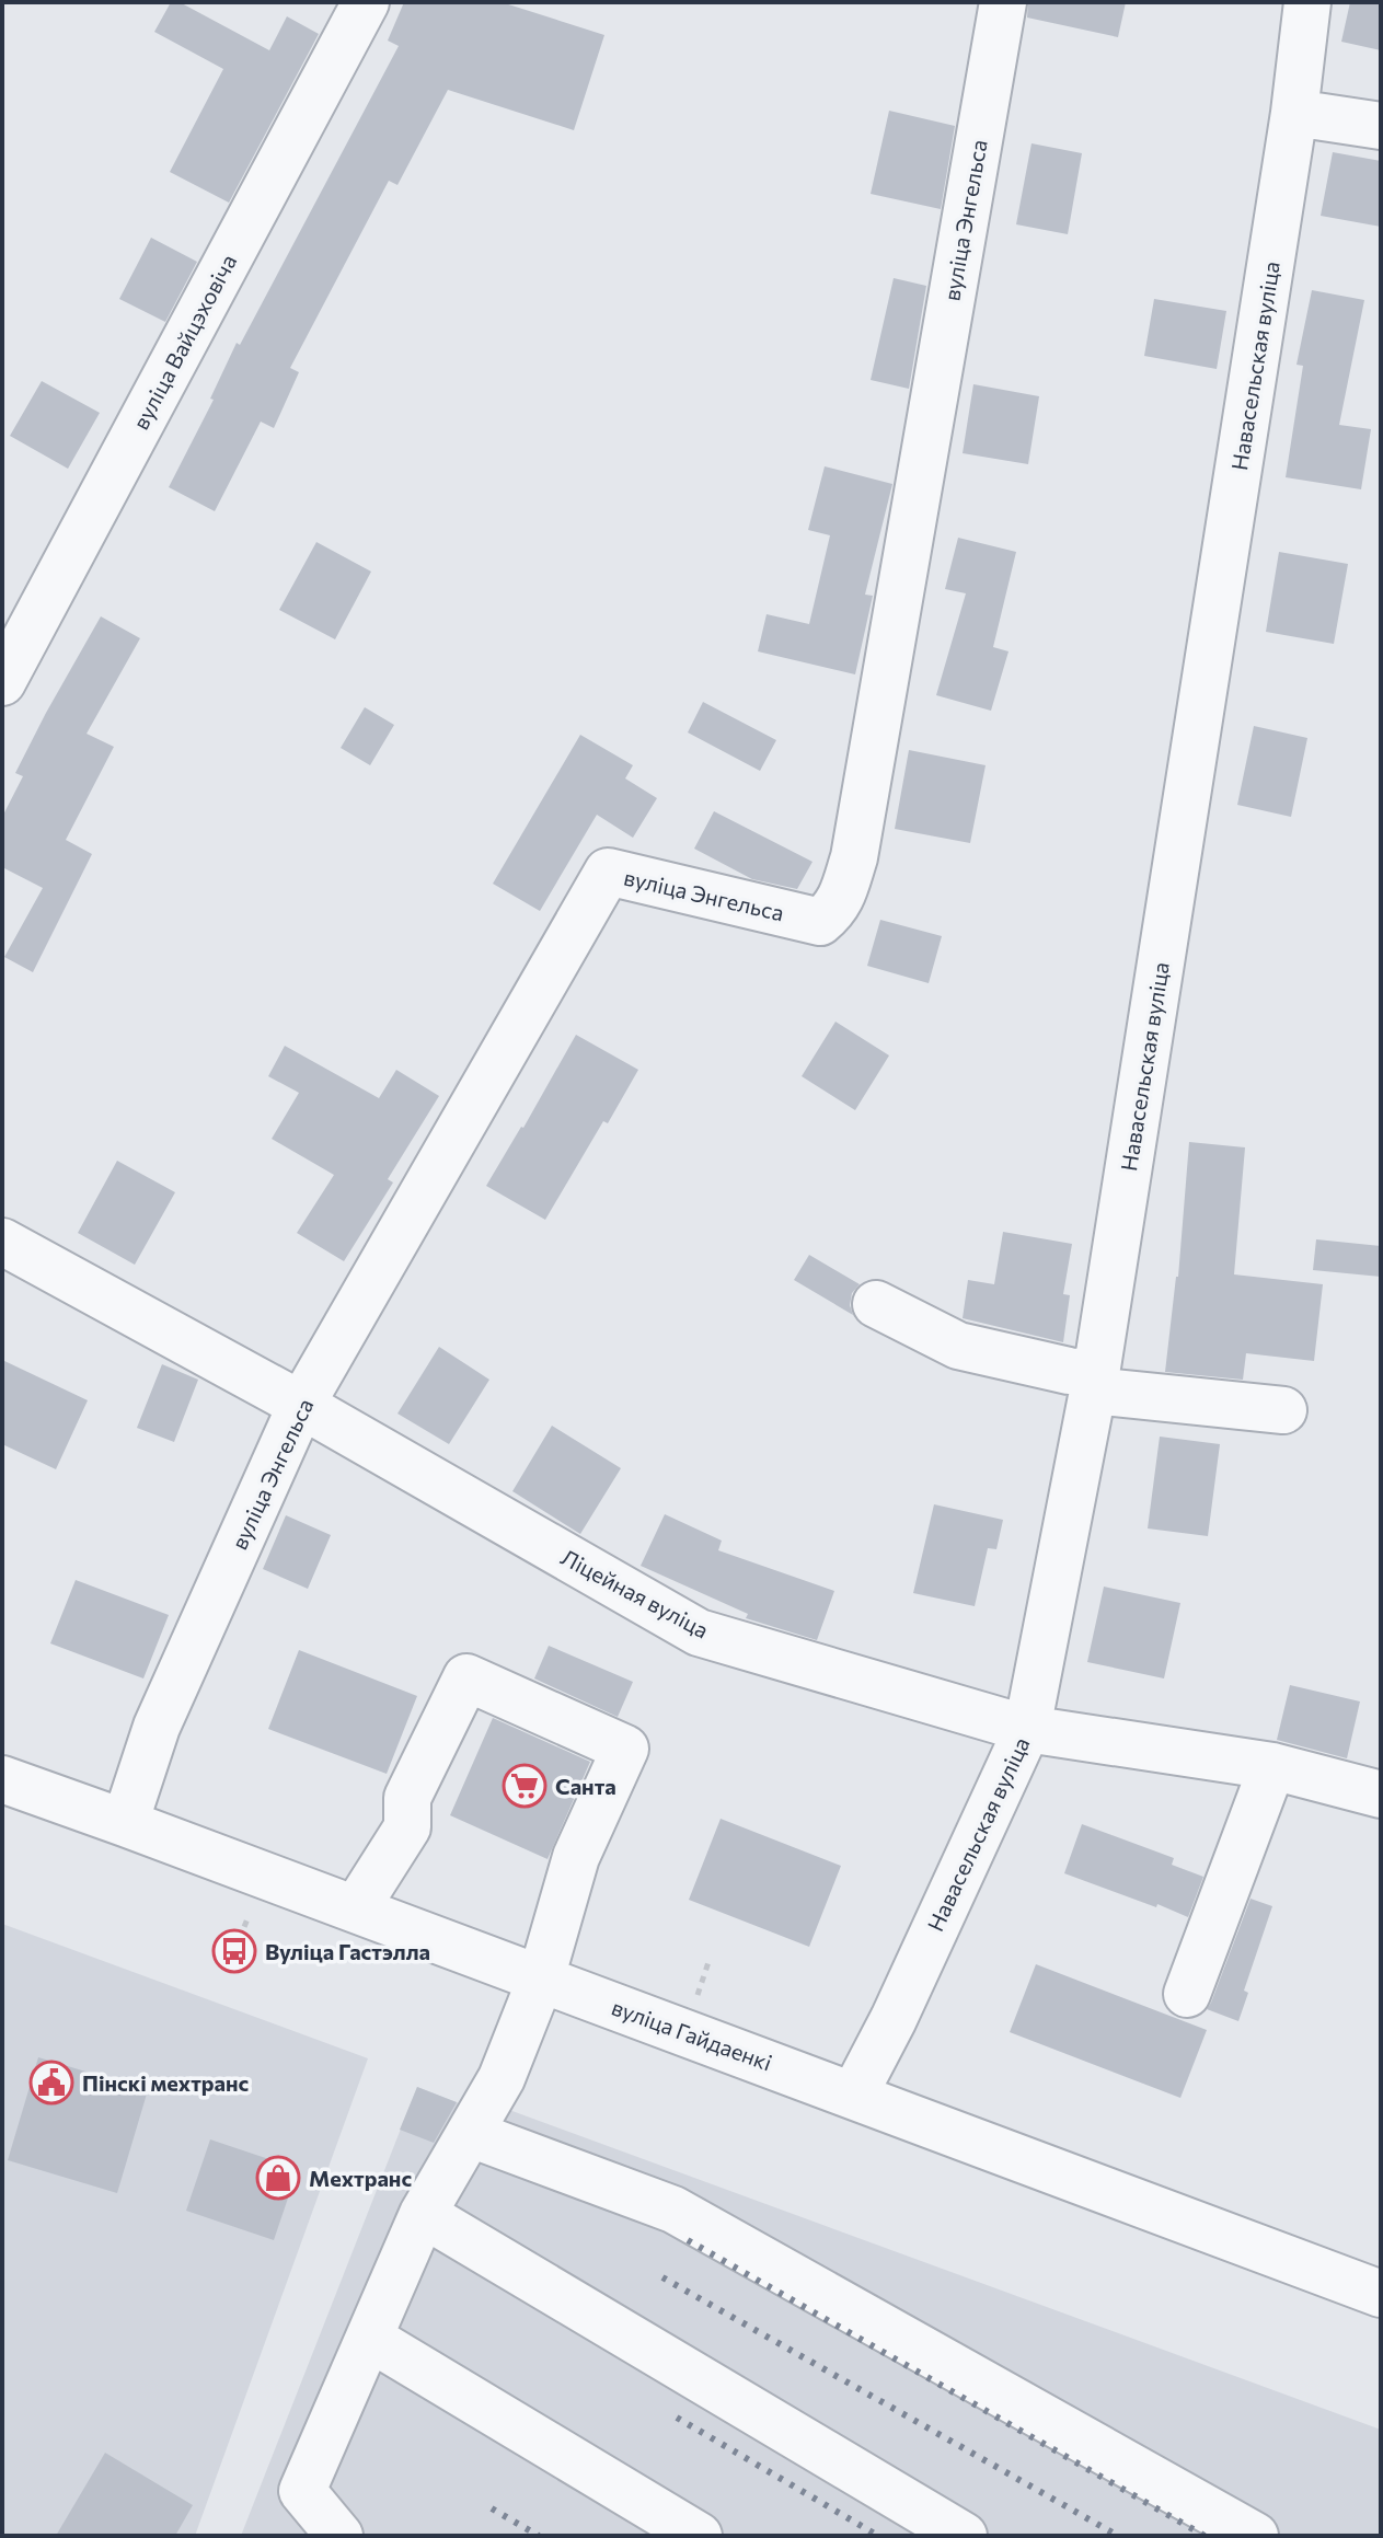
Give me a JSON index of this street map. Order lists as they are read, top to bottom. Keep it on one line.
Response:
{"streets":{"street":["вуліца Энгельса","вуліца Вайцэховіча","Навасельская вуліца","Ліцейная вуліца","вуліца Гайдаенкі"]},"crossings":[["вуліца Энгельса","Ліцейная вуліца"],["вуліца Энгельса","вуліца Гайдаенкі"],["Навасельская вуліца","Ліцейная вуліца"],["Навасельская вуліца","вуліца Гайдаенкі"]],"places":{"supermarket":["Санта"],"bus stop":["Вуліца Гастэлла"],"public building":["Пінскі мехтранс"],"shop":["Мехтранс"]}}
